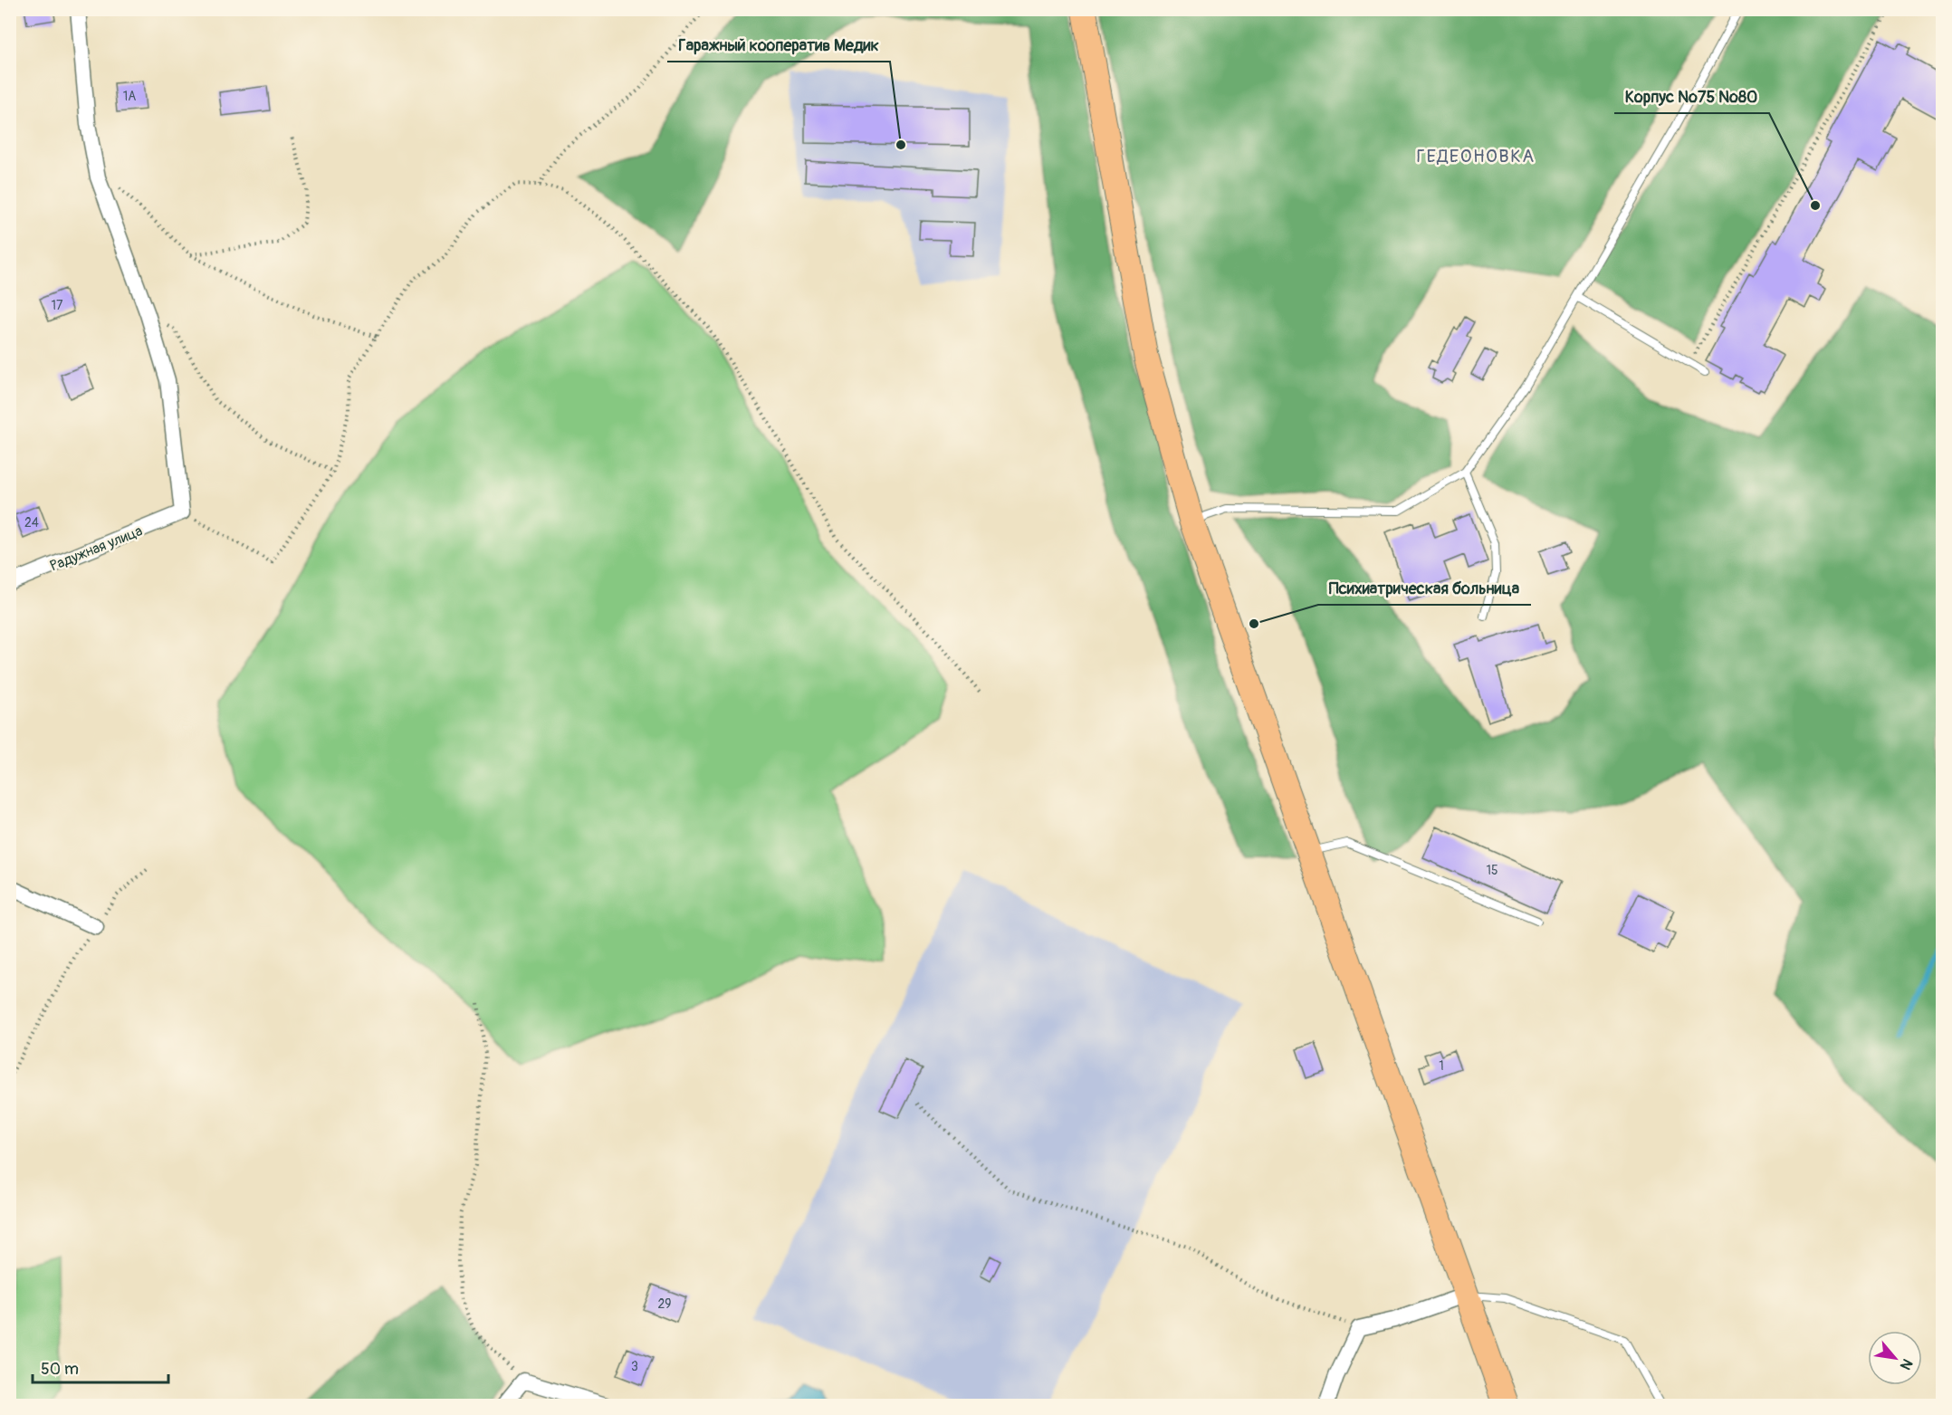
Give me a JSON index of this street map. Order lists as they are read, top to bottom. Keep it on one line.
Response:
{"streets":{"street":["Радужная улица"]},"districts":["ГЕДЕОНОВКА"],"places":["Гаражный кооператив Медик","Корпус №75 №80","Психиатрическая больница"],"house_numbers":["1А","17","24","15","1","29","3"],"scale_bar":"50 m","north":"bottom right"}
